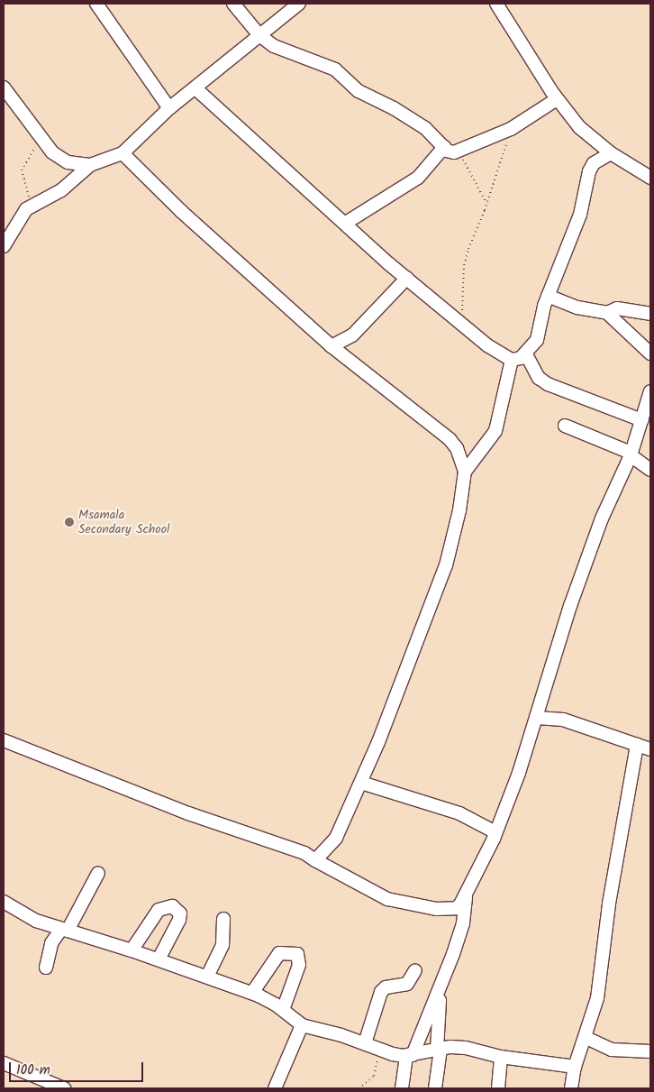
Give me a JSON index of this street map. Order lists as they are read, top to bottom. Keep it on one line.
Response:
{"places":["Msamala Secondary School"],"scale_bar":"100 m"}
